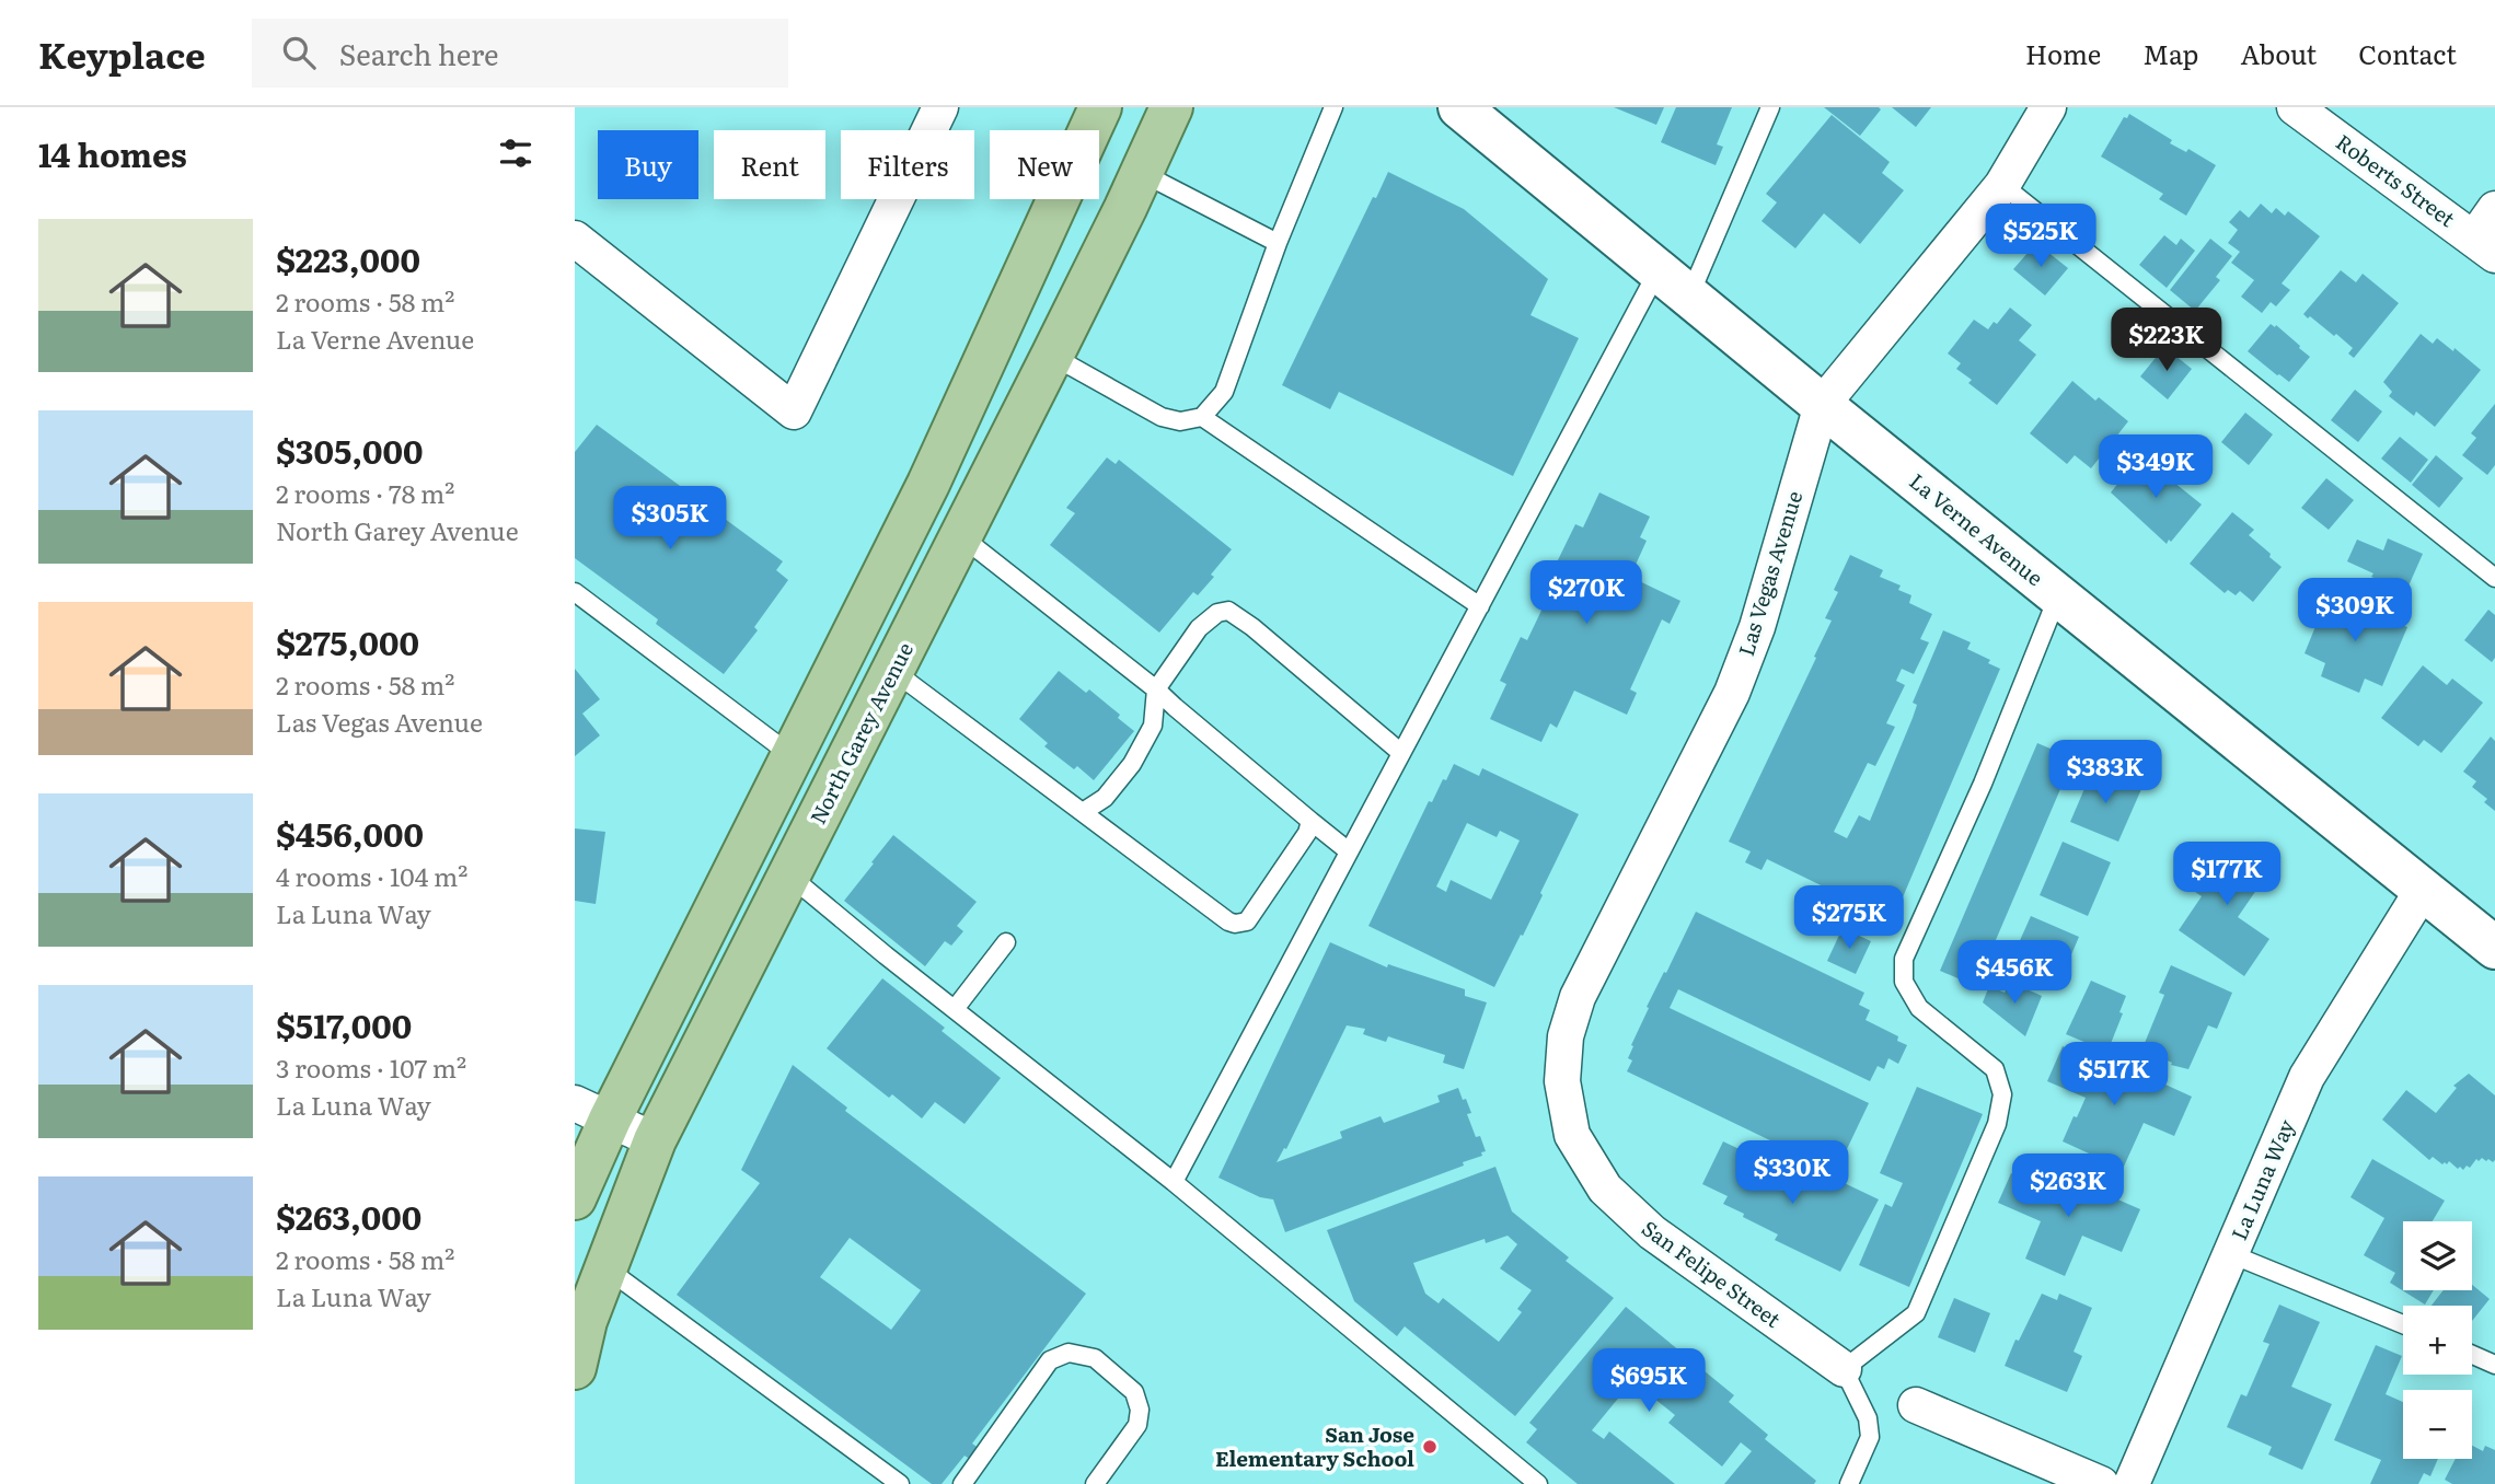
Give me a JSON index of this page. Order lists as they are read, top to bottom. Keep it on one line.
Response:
{"streets":{"main road":["La Verne Avenue","North Garey Avenue"],"street":["Roberts Street","Las Vegas Avenue","La Luna Way","San Felipe Street"]},"crossings":[["La Verne Avenue","Las Vegas Avenue"],["La Verne Avenue","La Luna Way"],["Las Vegas Avenue","San Felipe Street"]],"places":["San Jose Elementary School"],"page":{"header":"Keyplace","search":"Search here","nav":["Home","Map","About","Contact"],"heading":"14 homes","chip":["Buy","Rent","Filters","New"],"list":[{"name":"$223,000","note":"2 rooms · 58 m² · La Verne Avenue"},{"name":"$305,000","note":"2 rooms · 78 m² · North Garey Avenue"},{"name":"$275,000","note":"2 rooms · 58 m² · Las Vegas Avenue"},{"name":"$456,000","note":"4 rooms · 104 m² · La Luna Way"},{"name":"$517,000","note":"3 rooms · 107 m² · La Luna Way"},{"name":"$263,000","note":"2 rooms · 58 m² · La Luna Way"}],"price":["$525K","$223K","$349K","$305K","$270K","$309K","$383K","$177K","$275K","$456K","$517K","$330K","$263K","$695K"],"map_buttons":["+","−"]}}
